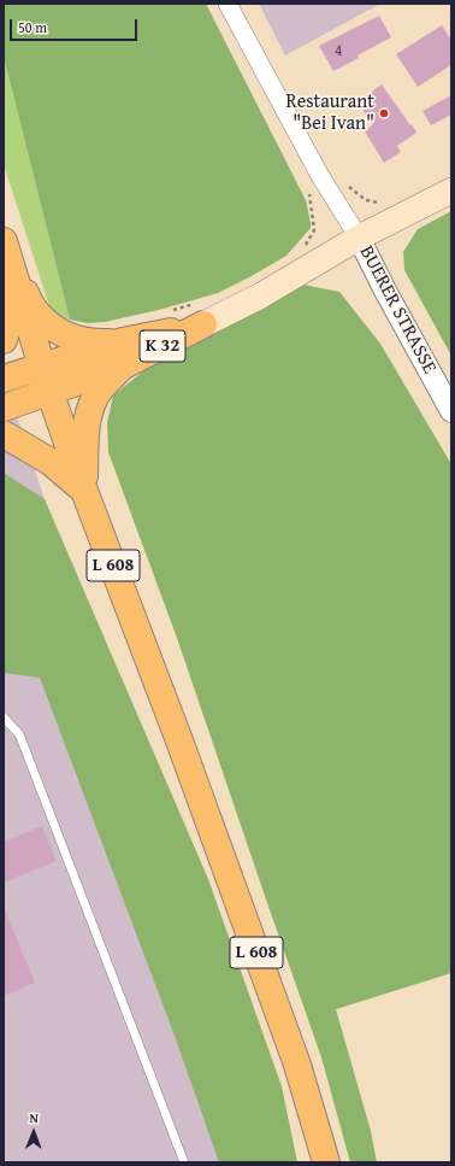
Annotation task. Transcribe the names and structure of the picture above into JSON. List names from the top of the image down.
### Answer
{
  "streets": {
    "main road": ["BUERER STRASSE", "K 32", "L 608"]
  },
  "crossings": [
    ["BUERER STRASSE", "K 32"],
    ["K 32", "L 608"]
  ],
  "places": ["Restaurant \"Bei Ivan\""],
  "house_numbers": ["4"],
  "scale_bar": "50 m",
  "north": "top"
}
